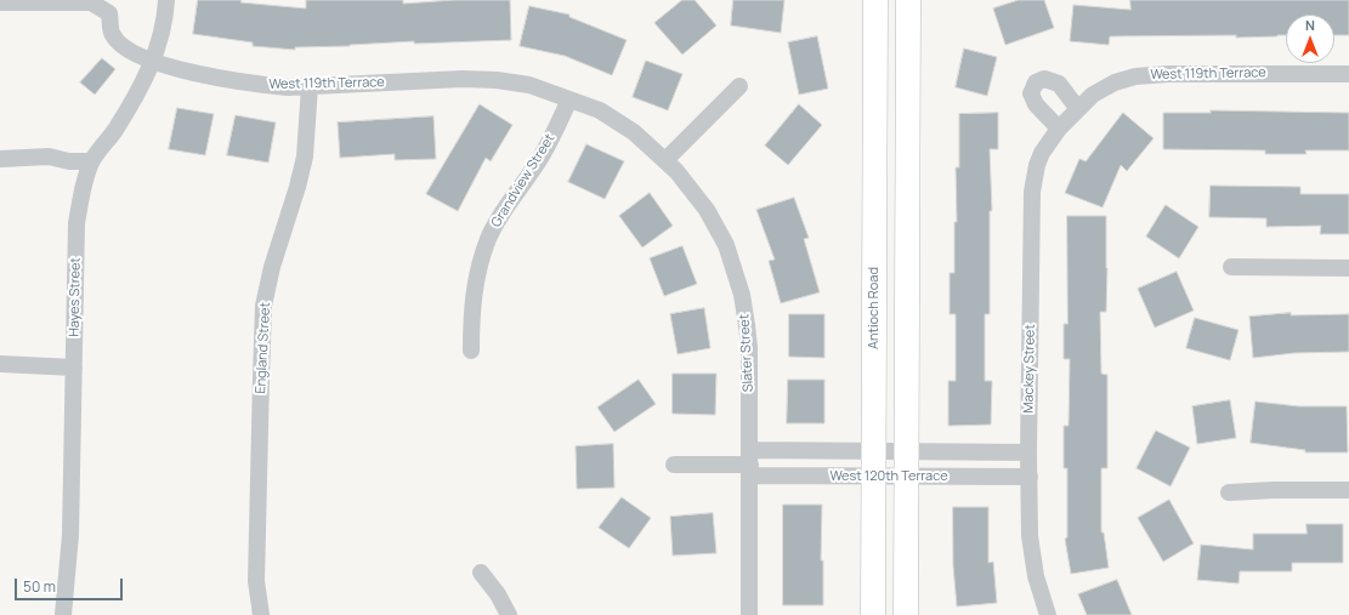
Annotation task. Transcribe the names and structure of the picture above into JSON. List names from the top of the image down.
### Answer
{
  "streets": {
    "main road": ["Antioch Road"],
    "street": [
      "West 119th Terrace",
      "Grandview Street",
      "Hayes Street",
      "England Street",
      "Slater Street",
      "Mackey Street",
      "West 120th Terrace"
    ]
  },
  "crossings": [
    ["West 119th Terrace", "Grandview Street"],
    ["West 119th Terrace", "Hayes Street"],
    ["West 119th Terrace", "England Street"],
    ["West 119th Terrace", "Slater Street"],
    ["West 119th Terrace", "Mackey Street"],
    ["Antioch Road", "West 120th Terrace"],
    ["Slater Street", "West 120th Terrace"],
    ["Mackey Street", "West 120th Terrace"]
  ],
  "scale_bar": "50 m",
  "north": "top"
}
